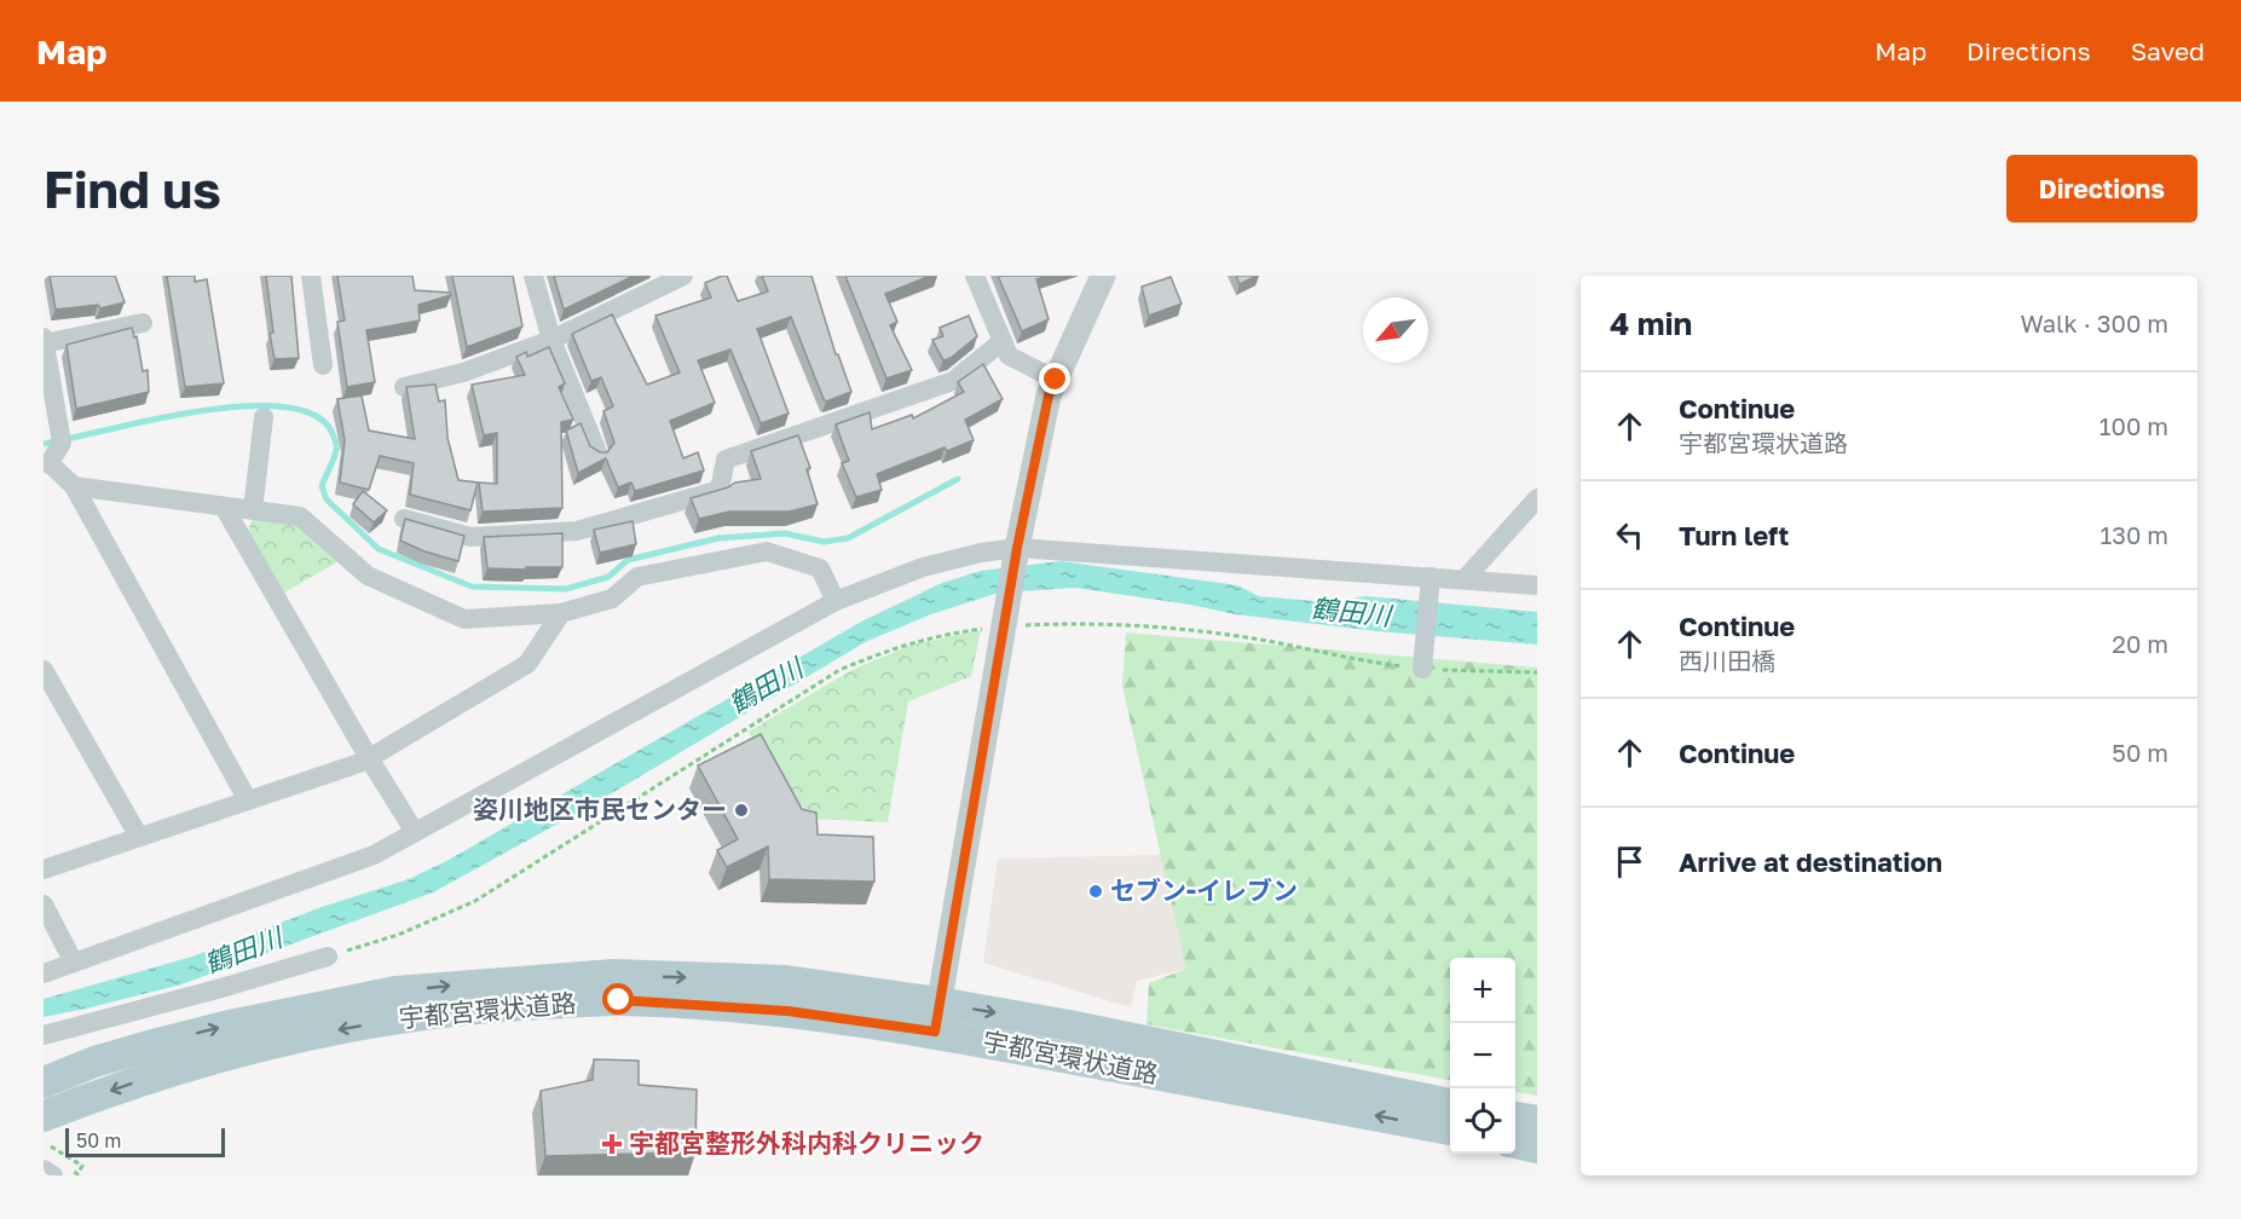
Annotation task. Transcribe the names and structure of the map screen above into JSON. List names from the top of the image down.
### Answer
{
  "streets": {
    "main road": ["宇都宮環状道路"]
  },
  "water": ["鶴田川"],
  "places": {
    "other": ["姿川地区市民センター", "セブン-イレブン"],
    "health": ["宇都宮整形外科内科クリニック"]
  },
  "scale_bar": "50 m",
  "north": "bottom left",
  "page": {
    "header": "Map",
    "nav": ["Map", "Directions", "Saved"],
    "buttons": "Directions",
    "title": "Find us",
    "heading": ["4 min", "Walk · 300 m"],
    "list": [
      ["Continue", "宇都宮環状道路", "100 m"],
      ["Turn left", "130 m"],
      ["Continue", "西川田橋", "20 m"],
      ["Continue", "50 m"],
      "Arrive at destination"
    ],
    "map_buttons": ["+", "−"],
    "scale": "50 m"
  }
}
